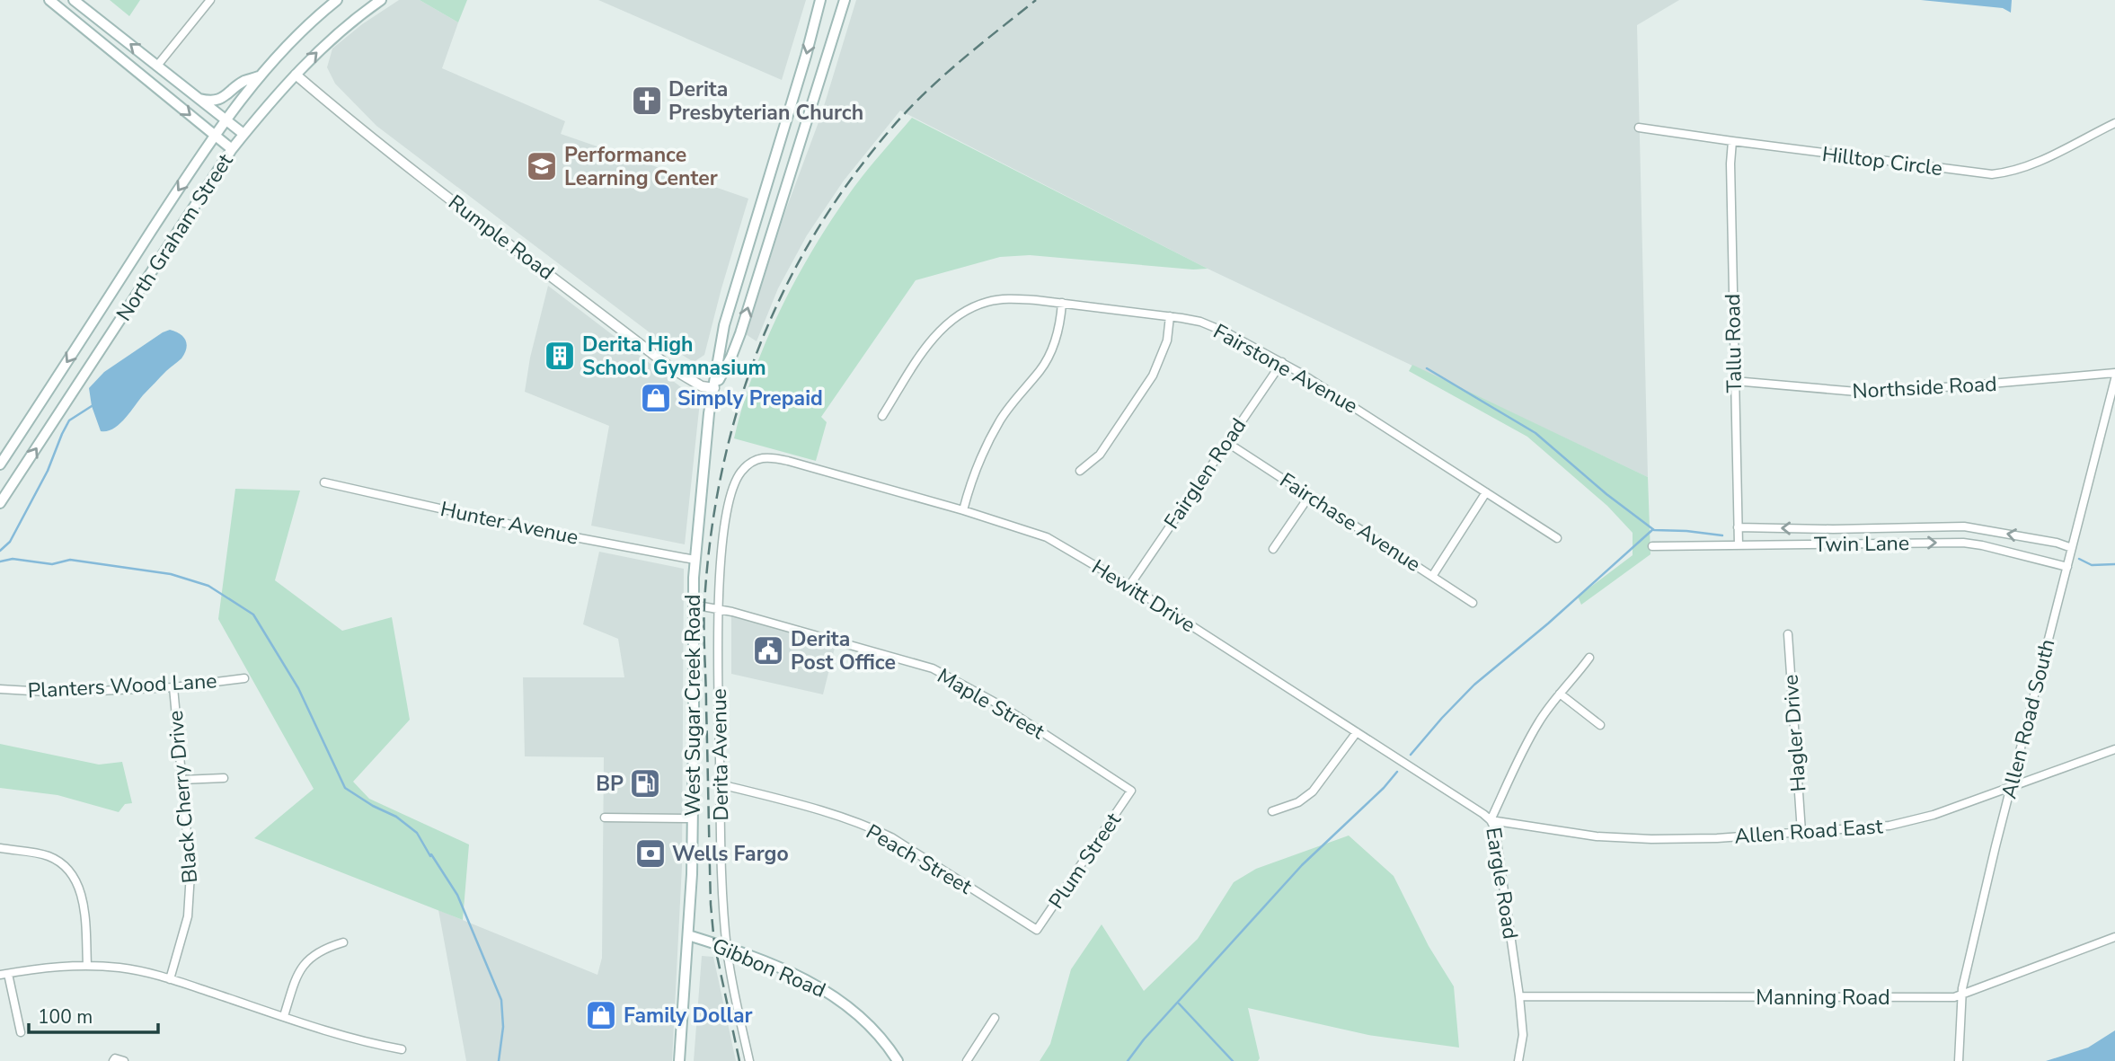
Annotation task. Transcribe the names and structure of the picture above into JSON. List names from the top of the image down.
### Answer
{
  "streets": {
    "main road": ["North Graham Street", "West Sugar Creek Road", "Gibbon Road"],
    "street": [
      "Hilltop Circle",
      "Rumple Road",
      "Tallu Road",
      "Fairstone Avenue",
      "Northside Road",
      "Fairglen Road",
      "Fairchase Avenue",
      "Hunter Avenue",
      "Twin Lane",
      "Hewitt Drive",
      "Planters Wood Lane",
      "Maple Street",
      "Allen Road South",
      "Hagler Drive",
      "Derita Avenue",
      "Black Cherry Drive",
      "Allen Road East",
      "Peach Street",
      "Plum Street",
      "Eargle Road",
      "Manning Road"
    ]
  },
  "crossings": [
    ["Hilltop Circle", "Tallu Road"],
    ["North Graham Street", "Rumple Road"],
    ["Rumple Road", "West Sugar Creek Road"],
    ["Tallu Road", "Northside Road"],
    ["Tallu Road", "Twin Lane"],
    ["Fairstone Avenue", "Fairglen Road"],
    ["Fairglen Road", "Fairchase Avenue"],
    ["Fairglen Road", "Hewitt Drive"],
    ["Hunter Avenue", "West Sugar Creek Road"],
    ["Twin Lane", "Allen Road South"],
    ["Hewitt Drive", "Derita Avenue"],
    ["Hewitt Drive", "Allen Road East"],
    ["Hewitt Drive", "Eargle Road"],
    ["Planters Wood Lane", "Black Cherry Drive"],
    ["Maple Street", "West Sugar Creek Road"],
    ["Maple Street", "Derita Avenue"],
    ["Maple Street", "Plum Street"],
    ["West Sugar Creek Road", "Gibbon Road"],
    ["Allen Road South", "Allen Road East"],
    ["Allen Road South", "Manning Road"],
    ["Hagler Drive", "Allen Road East"],
    ["Derita Avenue", "Peach Street"],
    ["Derita Avenue", "Gibbon Road"],
    ["Allen Road East", "Eargle Road"],
    ["Peach Street", "Plum Street"],
    ["Eargle Road", "Manning Road"]
  ],
  "places": {
    "church": ["Derita Presbyterian Church"],
    "school or university": ["Performance Learning Center"],
    "building": ["Derita High School Gymnasium"],
    "shop": ["Simply Prepaid", "Family Dollar"],
    "public building": ["Derita Post Office"],
    "fuel station": ["BP"],
    "bank": ["Wells Fargo"]
  },
  "scale_bar": "100 m"
}
